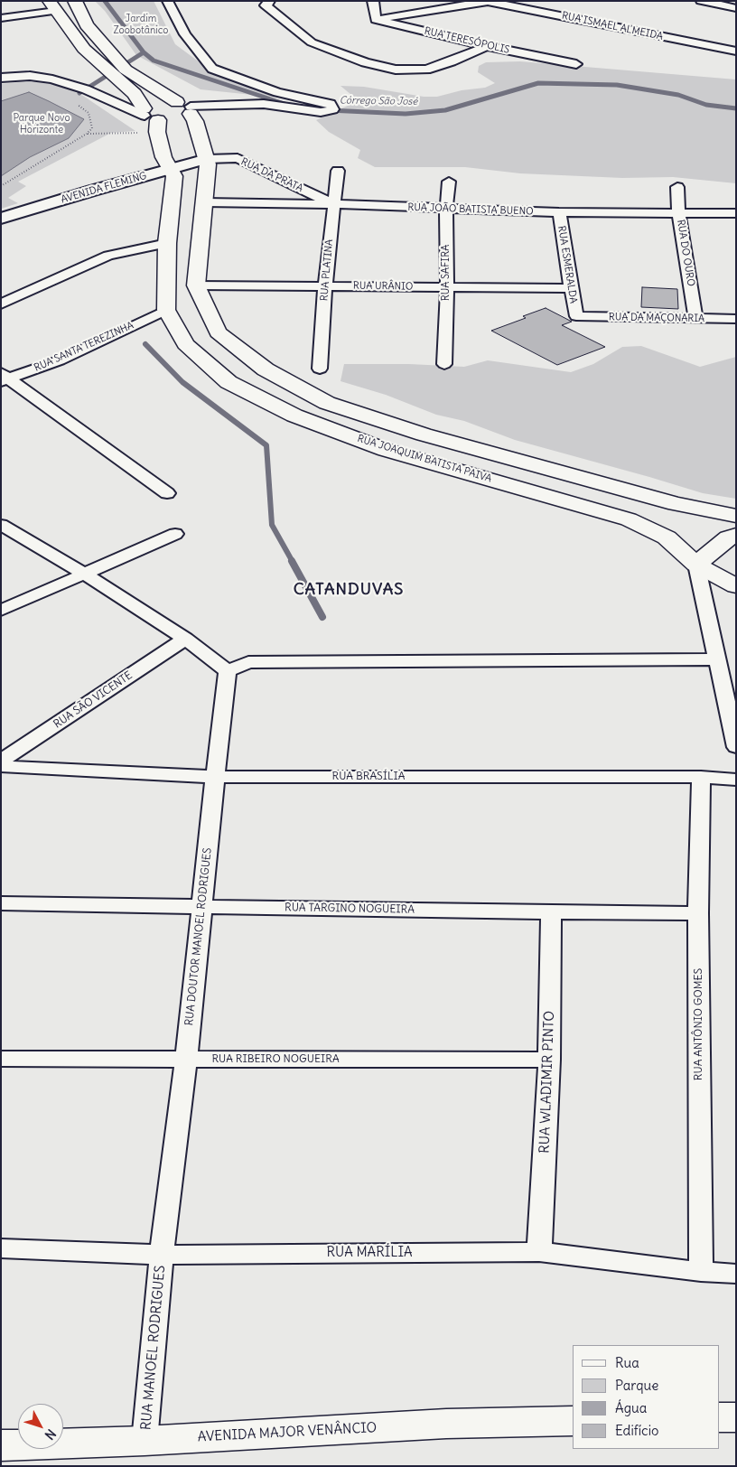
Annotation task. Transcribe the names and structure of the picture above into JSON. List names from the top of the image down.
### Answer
{
  "streets": {
    "main road": ["RUA JOAQUIM BATISTA PAIVA", "AVENIDA MAJOR VENÂNCIO"],
    "street": [
      "RUA ISMAEL ALMEIDA",
      "RUA TERESÓPOLIS",
      "RUA DA PRATA",
      "AVENIDA FLEMING",
      "RUA JOÃO BATISTA BUENO",
      "RUA DO OURO",
      "RUA ESMERALDA",
      "RUA PLATINA",
      "RUA SAFIRA",
      "RUA URÂNIO",
      "RUA DA MAÇONARIA",
      "RUA SANTA TEREZINHA",
      "RUA SÃO VICENTE",
      "RUA BRASÍLIA",
      "RUA TARGINO NOGUEIRA",
      "RUA DOUTOR MANOEL RODRIGUES",
      "RUA ANTÔNIO GOMES",
      "RUA RIBEIRO NOGUEIRA",
      "RUA WLADIMIR PINTO",
      "RUA MARÍLIA",
      "RUA MANOEL RODRIGUES"
    ]
  },
  "crossings": [
    ["RUA DA PRATA", "AVENIDA FLEMING"],
    ["RUA DA PRATA", "RUA JOÃO BATISTA BUENO"],
    ["RUA DA PRATA", "RUA PLATINA"],
    ["RUA DA PRATA", "RUA JOAQUIM BATISTA PAIVA"],
    ["AVENIDA FLEMING", "RUA JOAQUIM BATISTA PAIVA"],
    ["RUA JOÃO BATISTA BUENO", "RUA DO OURO"],
    ["RUA JOÃO BATISTA BUENO", "RUA ESMERALDA"],
    ["RUA JOÃO BATISTA BUENO", "RUA PLATINA"],
    ["RUA JOÃO BATISTA BUENO", "RUA SAFIRA"],
    ["RUA JOÃO BATISTA BUENO", "RUA JOAQUIM BATISTA PAIVA"],
    ["RUA DO OURO", "RUA DA MAÇONARIA"],
    ["RUA ESMERALDA", "RUA URÂNIO"],
    ["RUA ESMERALDA", "RUA DA MAÇONARIA"],
    ["RUA PLATINA", "RUA URÂNIO"],
    ["RUA SAFIRA", "RUA URÂNIO"],
    ["RUA URÂNIO", "RUA JOAQUIM BATISTA PAIVA"],
    ["RUA SANTA TEREZINHA", "RUA JOAQUIM BATISTA PAIVA"],
    ["RUA BRASÍLIA", "RUA DOUTOR MANOEL RODRIGUES"],
    ["RUA BRASÍLIA", "RUA ANTÔNIO GOMES"],
    ["RUA TARGINO NOGUEIRA", "RUA DOUTOR MANOEL RODRIGUES"],
    ["RUA TARGINO NOGUEIRA", "RUA ANTÔNIO GOMES"],
    ["RUA TARGINO NOGUEIRA", "RUA WLADIMIR PINTO"],
    ["RUA DOUTOR MANOEL RODRIGUES", "RUA RIBEIRO NOGUEIRA"],
    ["RUA DOUTOR MANOEL RODRIGUES", "RUA MARÍLIA"],
    ["RUA DOUTOR MANOEL RODRIGUES", "RUA MANOEL RODRIGUES"],
    ["RUA ANTÔNIO GOMES", "RUA MARÍLIA"],
    ["RUA RIBEIRO NOGUEIRA", "RUA WLADIMIR PINTO"],
    ["RUA WLADIMIR PINTO", "RUA MARÍLIA"],
    ["RUA MARÍLIA", "RUA MANOEL RODRIGUES"],
    ["RUA MANOEL RODRIGUES", "AVENIDA MAJOR VENÂNCIO"]
  ],
  "districts": ["CATANDUVAS"],
  "water": ["Córrego São José"],
  "parks": ["Jardim Zoobotânico", "Parque Novo Horizonte"],
  "legend": [
    "Rua",
    "Parque",
    "Água",
    "Edifício"
  ],
  "north": "bottom right"
}
